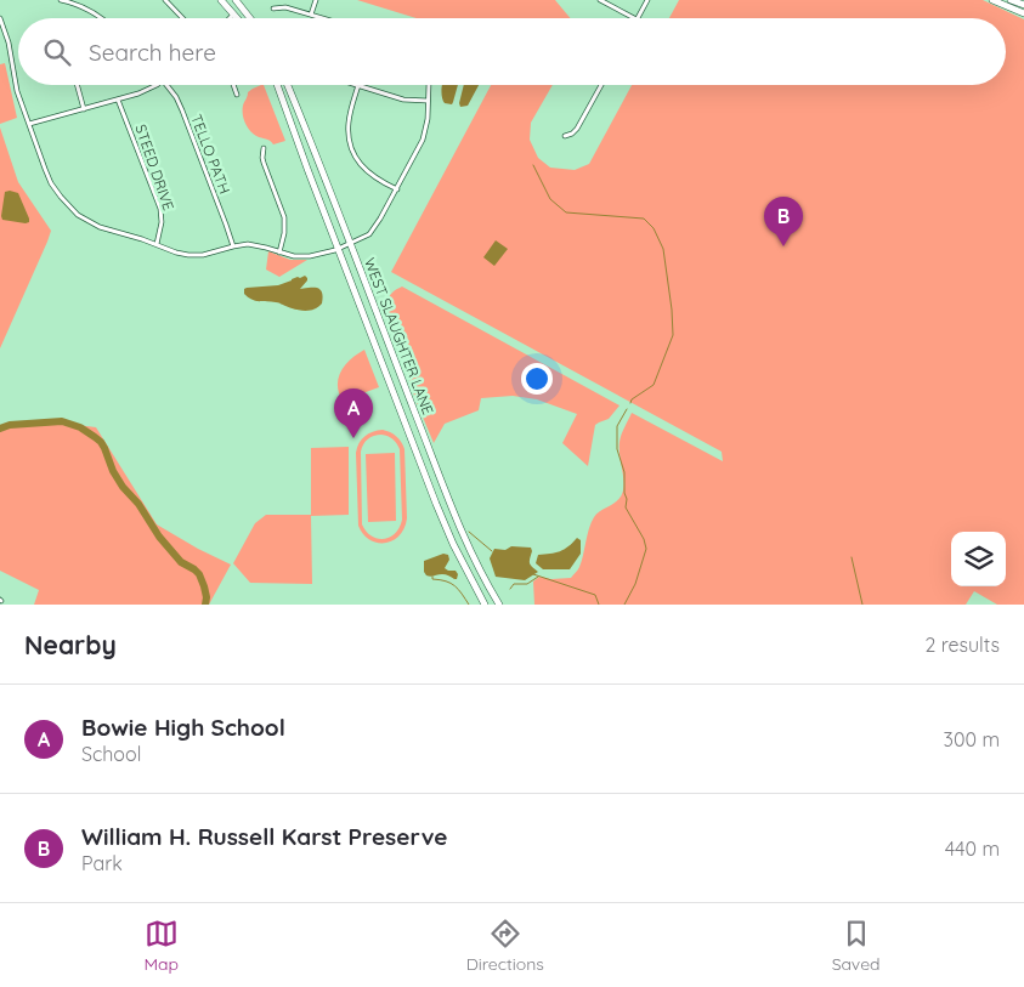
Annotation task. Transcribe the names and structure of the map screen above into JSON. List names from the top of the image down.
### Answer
{
  "streets": {
    "main road": ["WEST SLAUGHTER LANE"],
    "street": ["TELLO PATH", "STEED DRIVE"]
  },
  "page": {
    "search": "Search here",
    "pins": ["B", "A"],
    "heading": ["Nearby", "2 results"],
    "list": [
      {
        "mark": "A",
        "name": "Bowie High School",
        "note": "School",
        "value": "300 m"
      },
      {
        "mark": "B",
        "name": "William H. Russell Karst Preserve",
        "note": "Park",
        "value": "440 m"
      }
    ],
    "nav": ["Map", "Directions", "Saved"]
  }
}
